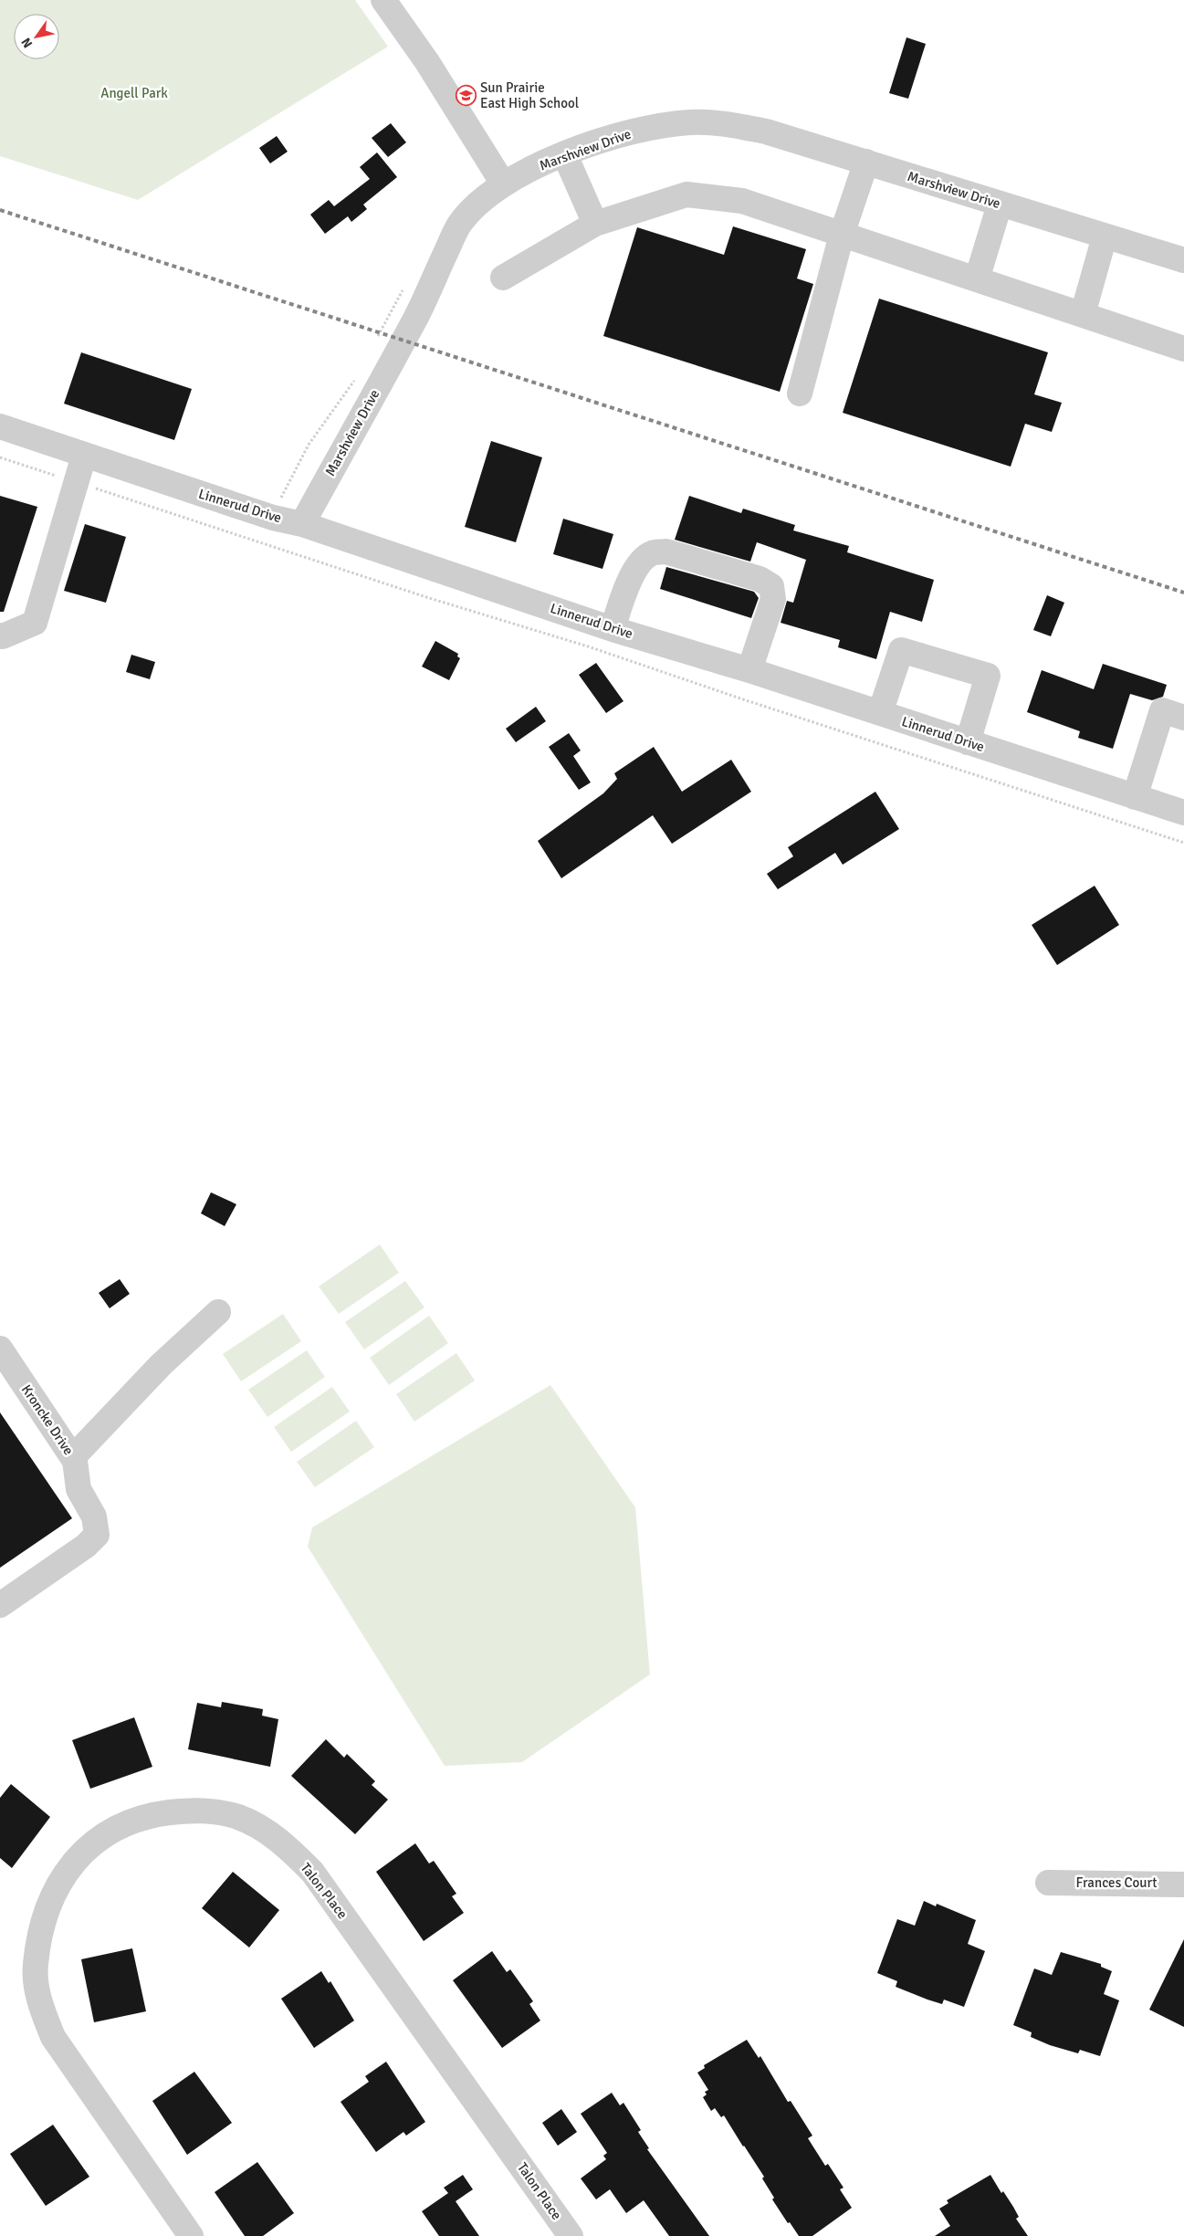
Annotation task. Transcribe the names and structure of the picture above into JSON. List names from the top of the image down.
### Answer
{
  "streets": {
    "street": [
      "Marshview Drive",
      "Linnerud Drive",
      "Kroncke Drive",
      "Frances Court",
      "Talon Place"
    ]
  },
  "crossings": [
    ["Marshview Drive", "Linnerud Drive"]
  ],
  "parks": ["Angell Park"],
  "places": {
    "school or university": ["Sun Prairie East High School"]
  },
  "north": "bottom left"
}
